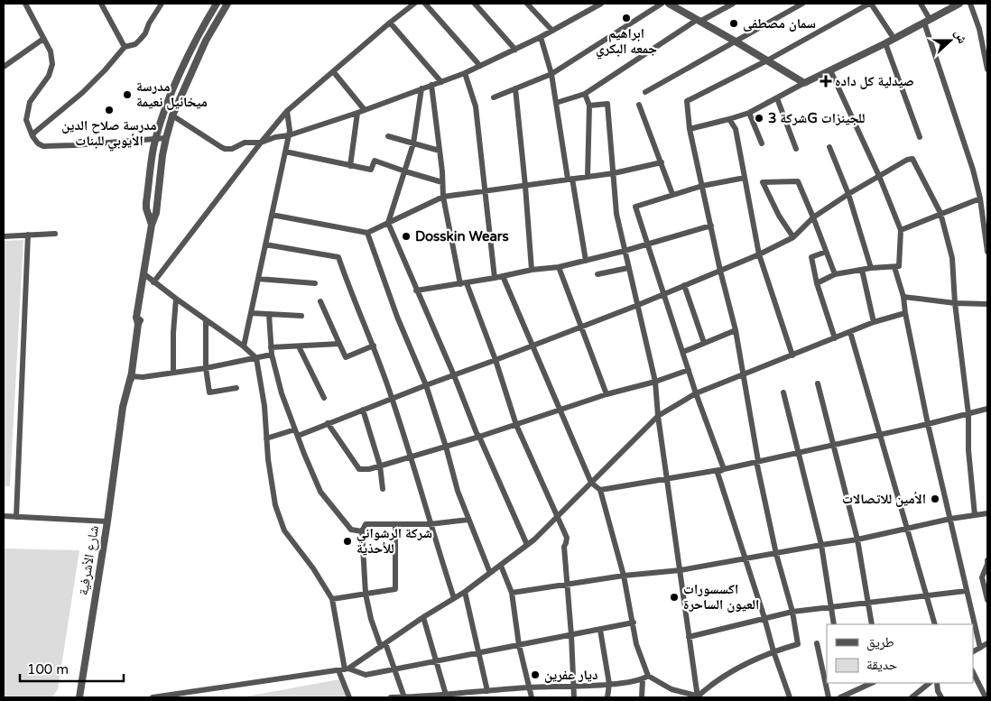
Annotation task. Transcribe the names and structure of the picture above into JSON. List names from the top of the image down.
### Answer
{
  "streets": {
    "street": ["شارع الأشرفية"]
  },
  "places": {
    "other": [
      "ابراهيم جمعه البكري",
      "سمان مصطفى",
      "مدرسة ميخائيل نعيمة",
      "مدرسة صلاح الدين الأيوبي للبنات",
      "شركة 3G للجينزات",
      "Dosskin Wears",
      "الأمين للاتصالات",
      "شركة الرشواني للأحذية",
      "اكسسورات العيون الساحرة",
      "ديار عفرين"
    ],
    "health": ["صيدلية كل داده"]
  },
  "legend": ["طريق", "حديقة"],
  "scale_bar": "100 m",
  "north": "right"
}
